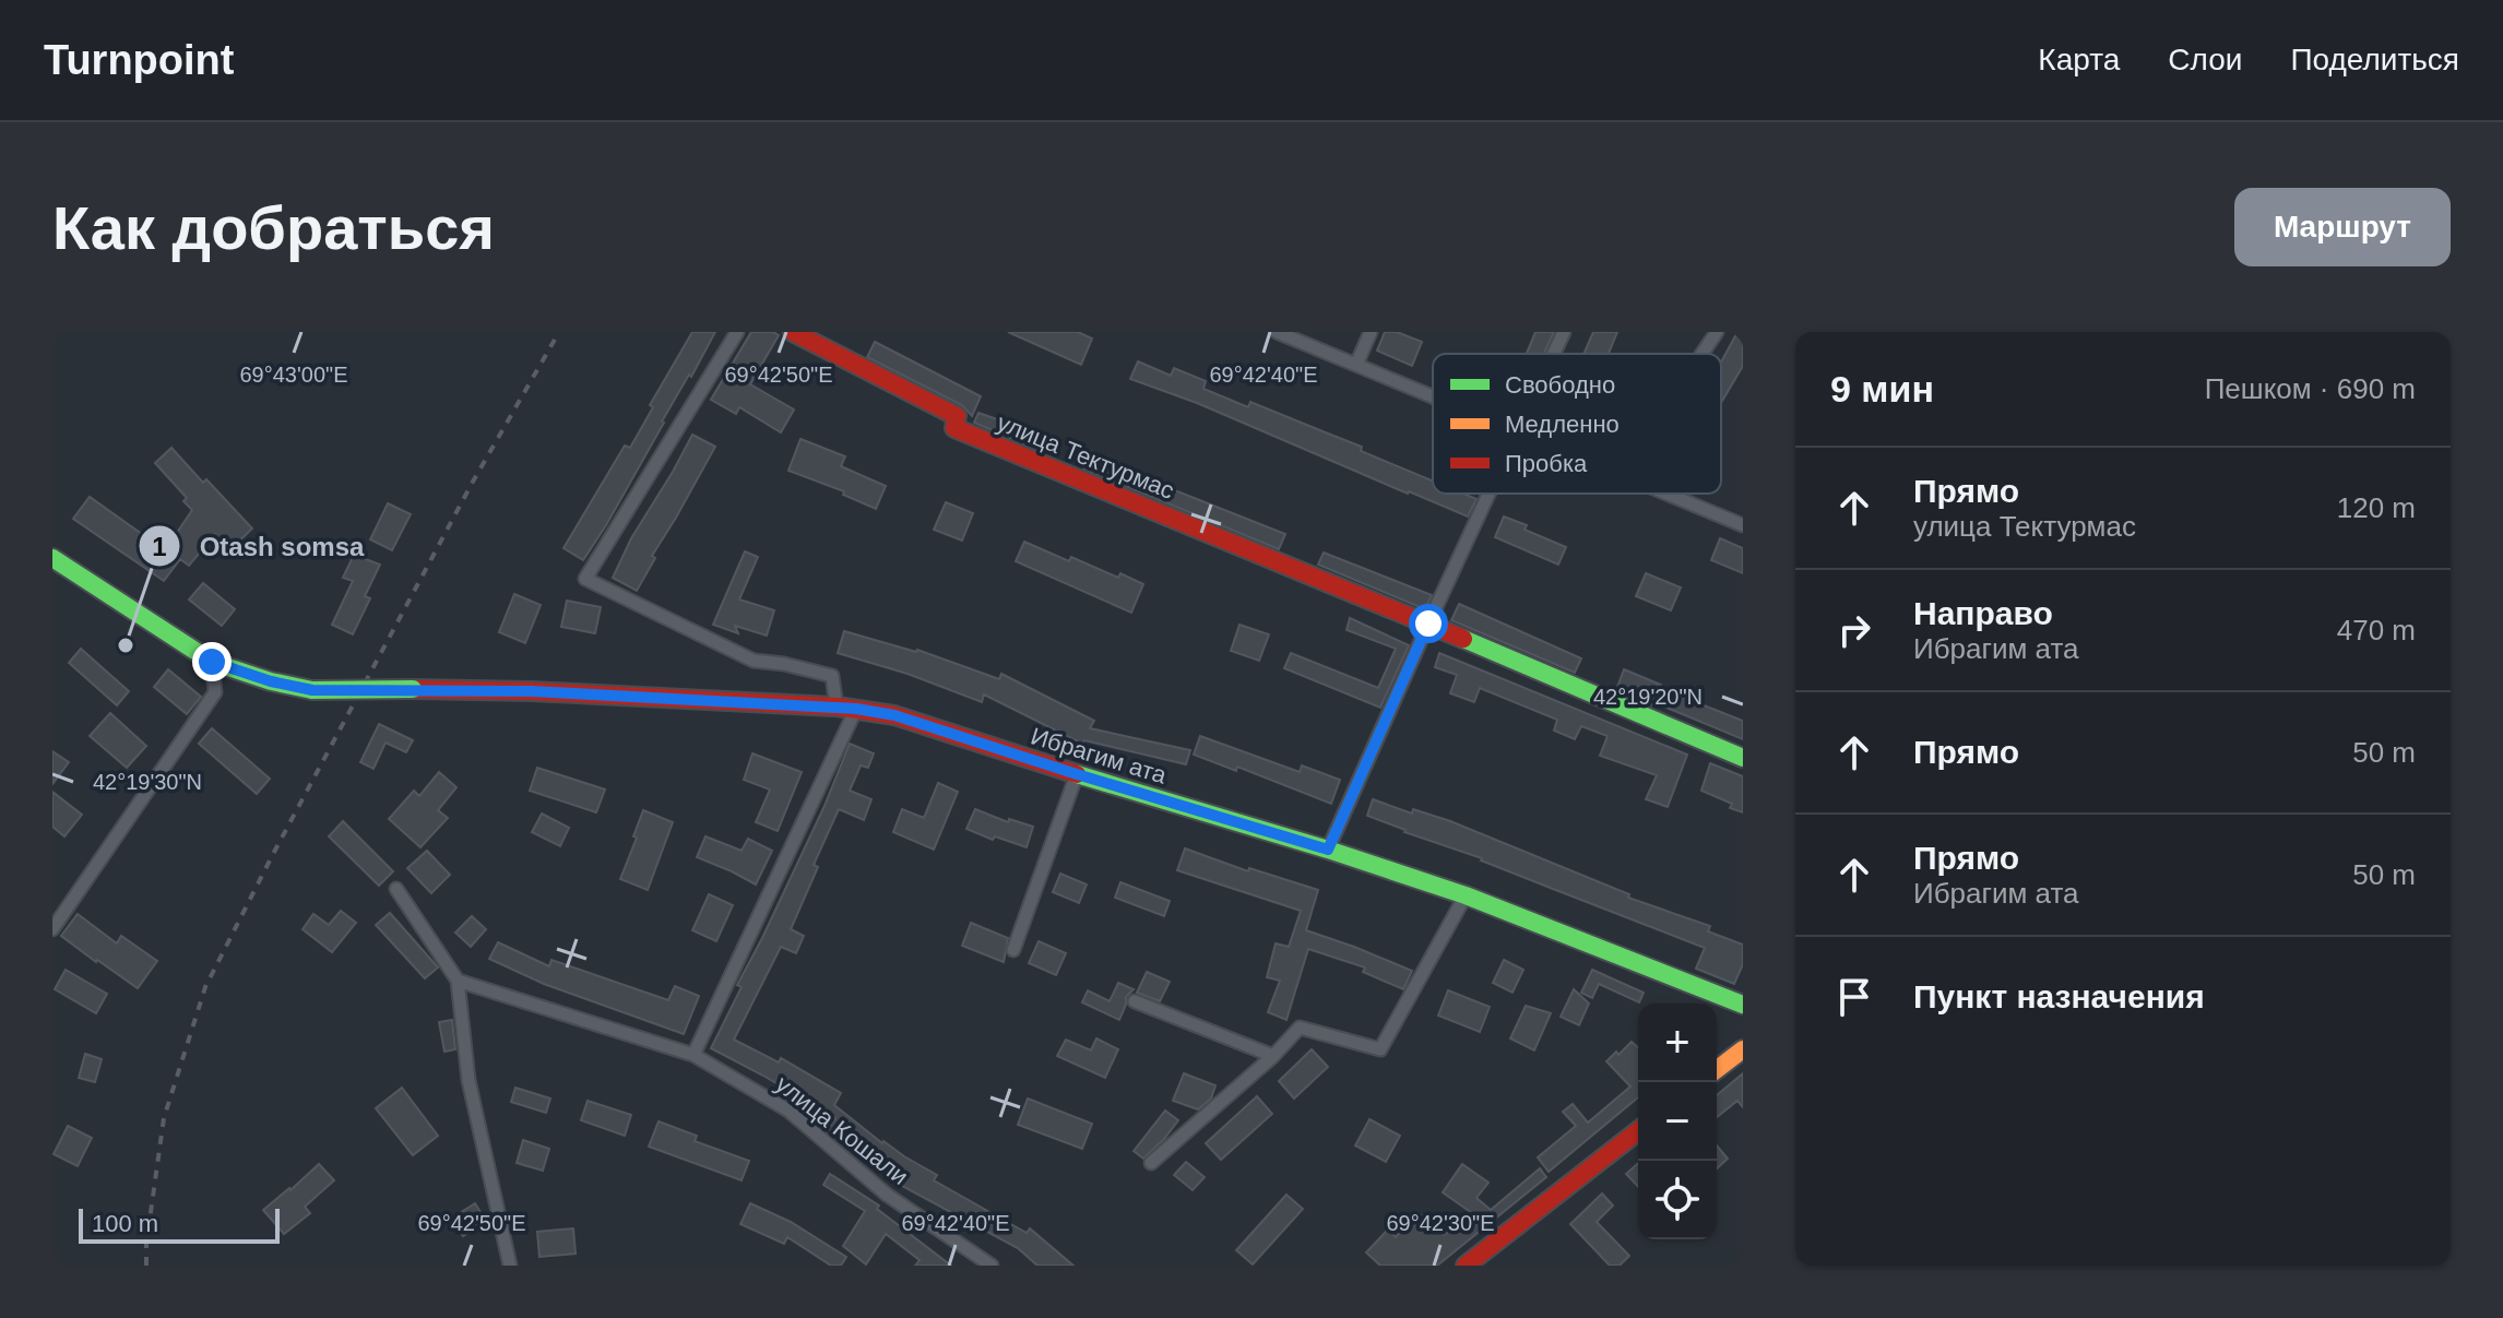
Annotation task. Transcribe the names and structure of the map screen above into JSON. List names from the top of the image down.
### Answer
{
  "streets": {
    "street": ["улица Тектурмас", "Ибрагим ата", "улица Кошали"]
  },
  "places": ["Otash somsa"],
  "legend": ["Свободно", "Медленно", "Пробка"],
  "scale_bar": "100 m",
  "page": {
    "header": "Turnpoint",
    "nav": ["Карта", "Слои", "Поделиться"],
    "buttons": "Маршрут",
    "title": "Как добраться",
    "heading": ["9 мин", "Пешком · 690 m"],
    "list": [
      ["Прямо", "улица Тектурмас", "120 m"],
      ["Направо", "Ибрагим ата", "470 m"],
      ["Прямо", "50 m"],
      ["Прямо", "Ибрагим ата", "50 m"],
      "Пункт назначения"
    ],
    "map_buttons": ["+", "−"],
    "scale": "100 m"
  },
  "coordinates": [
    "69°43'00\"E",
    "69°42'50\"E",
    "69°42'40\"E",
    "42°19'20\"N",
    "42°19'30\"N",
    "69°42'30\"E"
  ]
}
